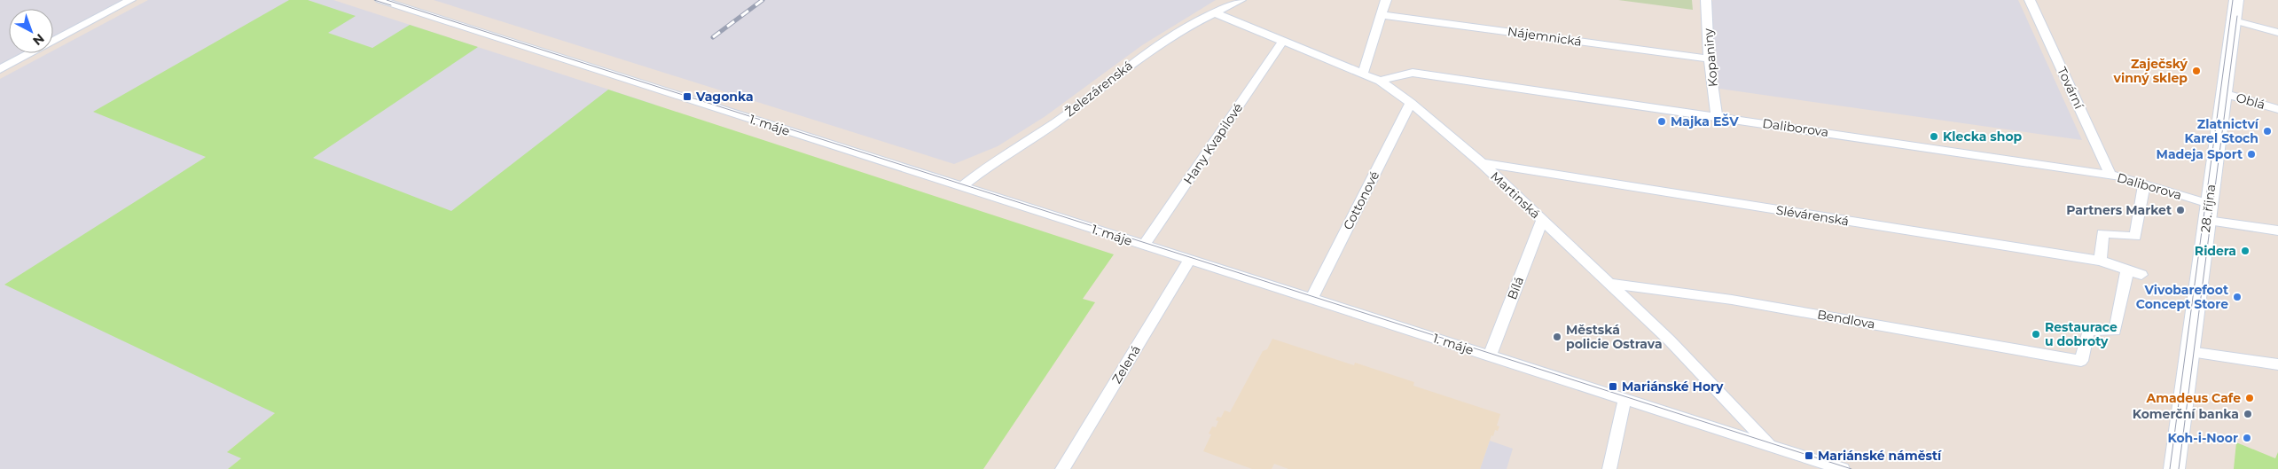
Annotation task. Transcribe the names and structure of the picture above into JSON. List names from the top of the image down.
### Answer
{
  "streets": {
    "main road": ["28. října"],
    "street": [
      "Nájemnická",
      "Kopaniny",
      "Tovární",
      "Železárenská",
      "Oblá",
      "1. máje",
      "Daliborova",
      "Hany Kvapilové",
      "Martinská",
      "Cottonové",
      "Slévárenská",
      "Bílá",
      "Bendlova",
      "Zelená"
    ]
  },
  "crossings": [
    ["Nájemnická", "Kopaniny"],
    ["Kopaniny", "Daliborova"],
    ["Tovární", "Daliborova"],
    ["Železárenská", "1. máje"],
    ["Železárenská", "Martinská"],
    ["Oblá", "28. října"],
    ["1. máje", "Hany Kvapilové"],
    ["1. máje", "Martinská"],
    ["1. máje", "Cottonové"],
    ["1. máje", "Bílá"],
    ["1. máje", "Zelená"],
    ["Daliborova", "Martinská"],
    ["Daliborova", "28. října"],
    ["Hany Kvapilové", "Martinská"],
    ["Martinská", "Cottonové"],
    ["Martinská", "Slévárenská"],
    ["Martinská", "Bílá"],
    ["Martinská", "Bendlova"],
    ["Slévárenská", "Bendlova"]
  ],
  "places": {
    "other": [
      "Zaječský vinný sklep",
      "Majka EŠV",
      "Zlatnictví Karel Stoch",
      "Klecka shop",
      "Madeja Sport",
      "Partners Market",
      "Ridera",
      "Vivobarefoot Concept Store",
      "Restaurace u dobroty",
      "Městská policie Ostrava",
      "Amadeus Cafe",
      "Komerční banka",
      "Koh-i-Noor"
    ],
    "transit": ["Vagonka", "Mariánské Hory", "Mariánské náměstí"]
  },
  "north": "bottom right"
}
